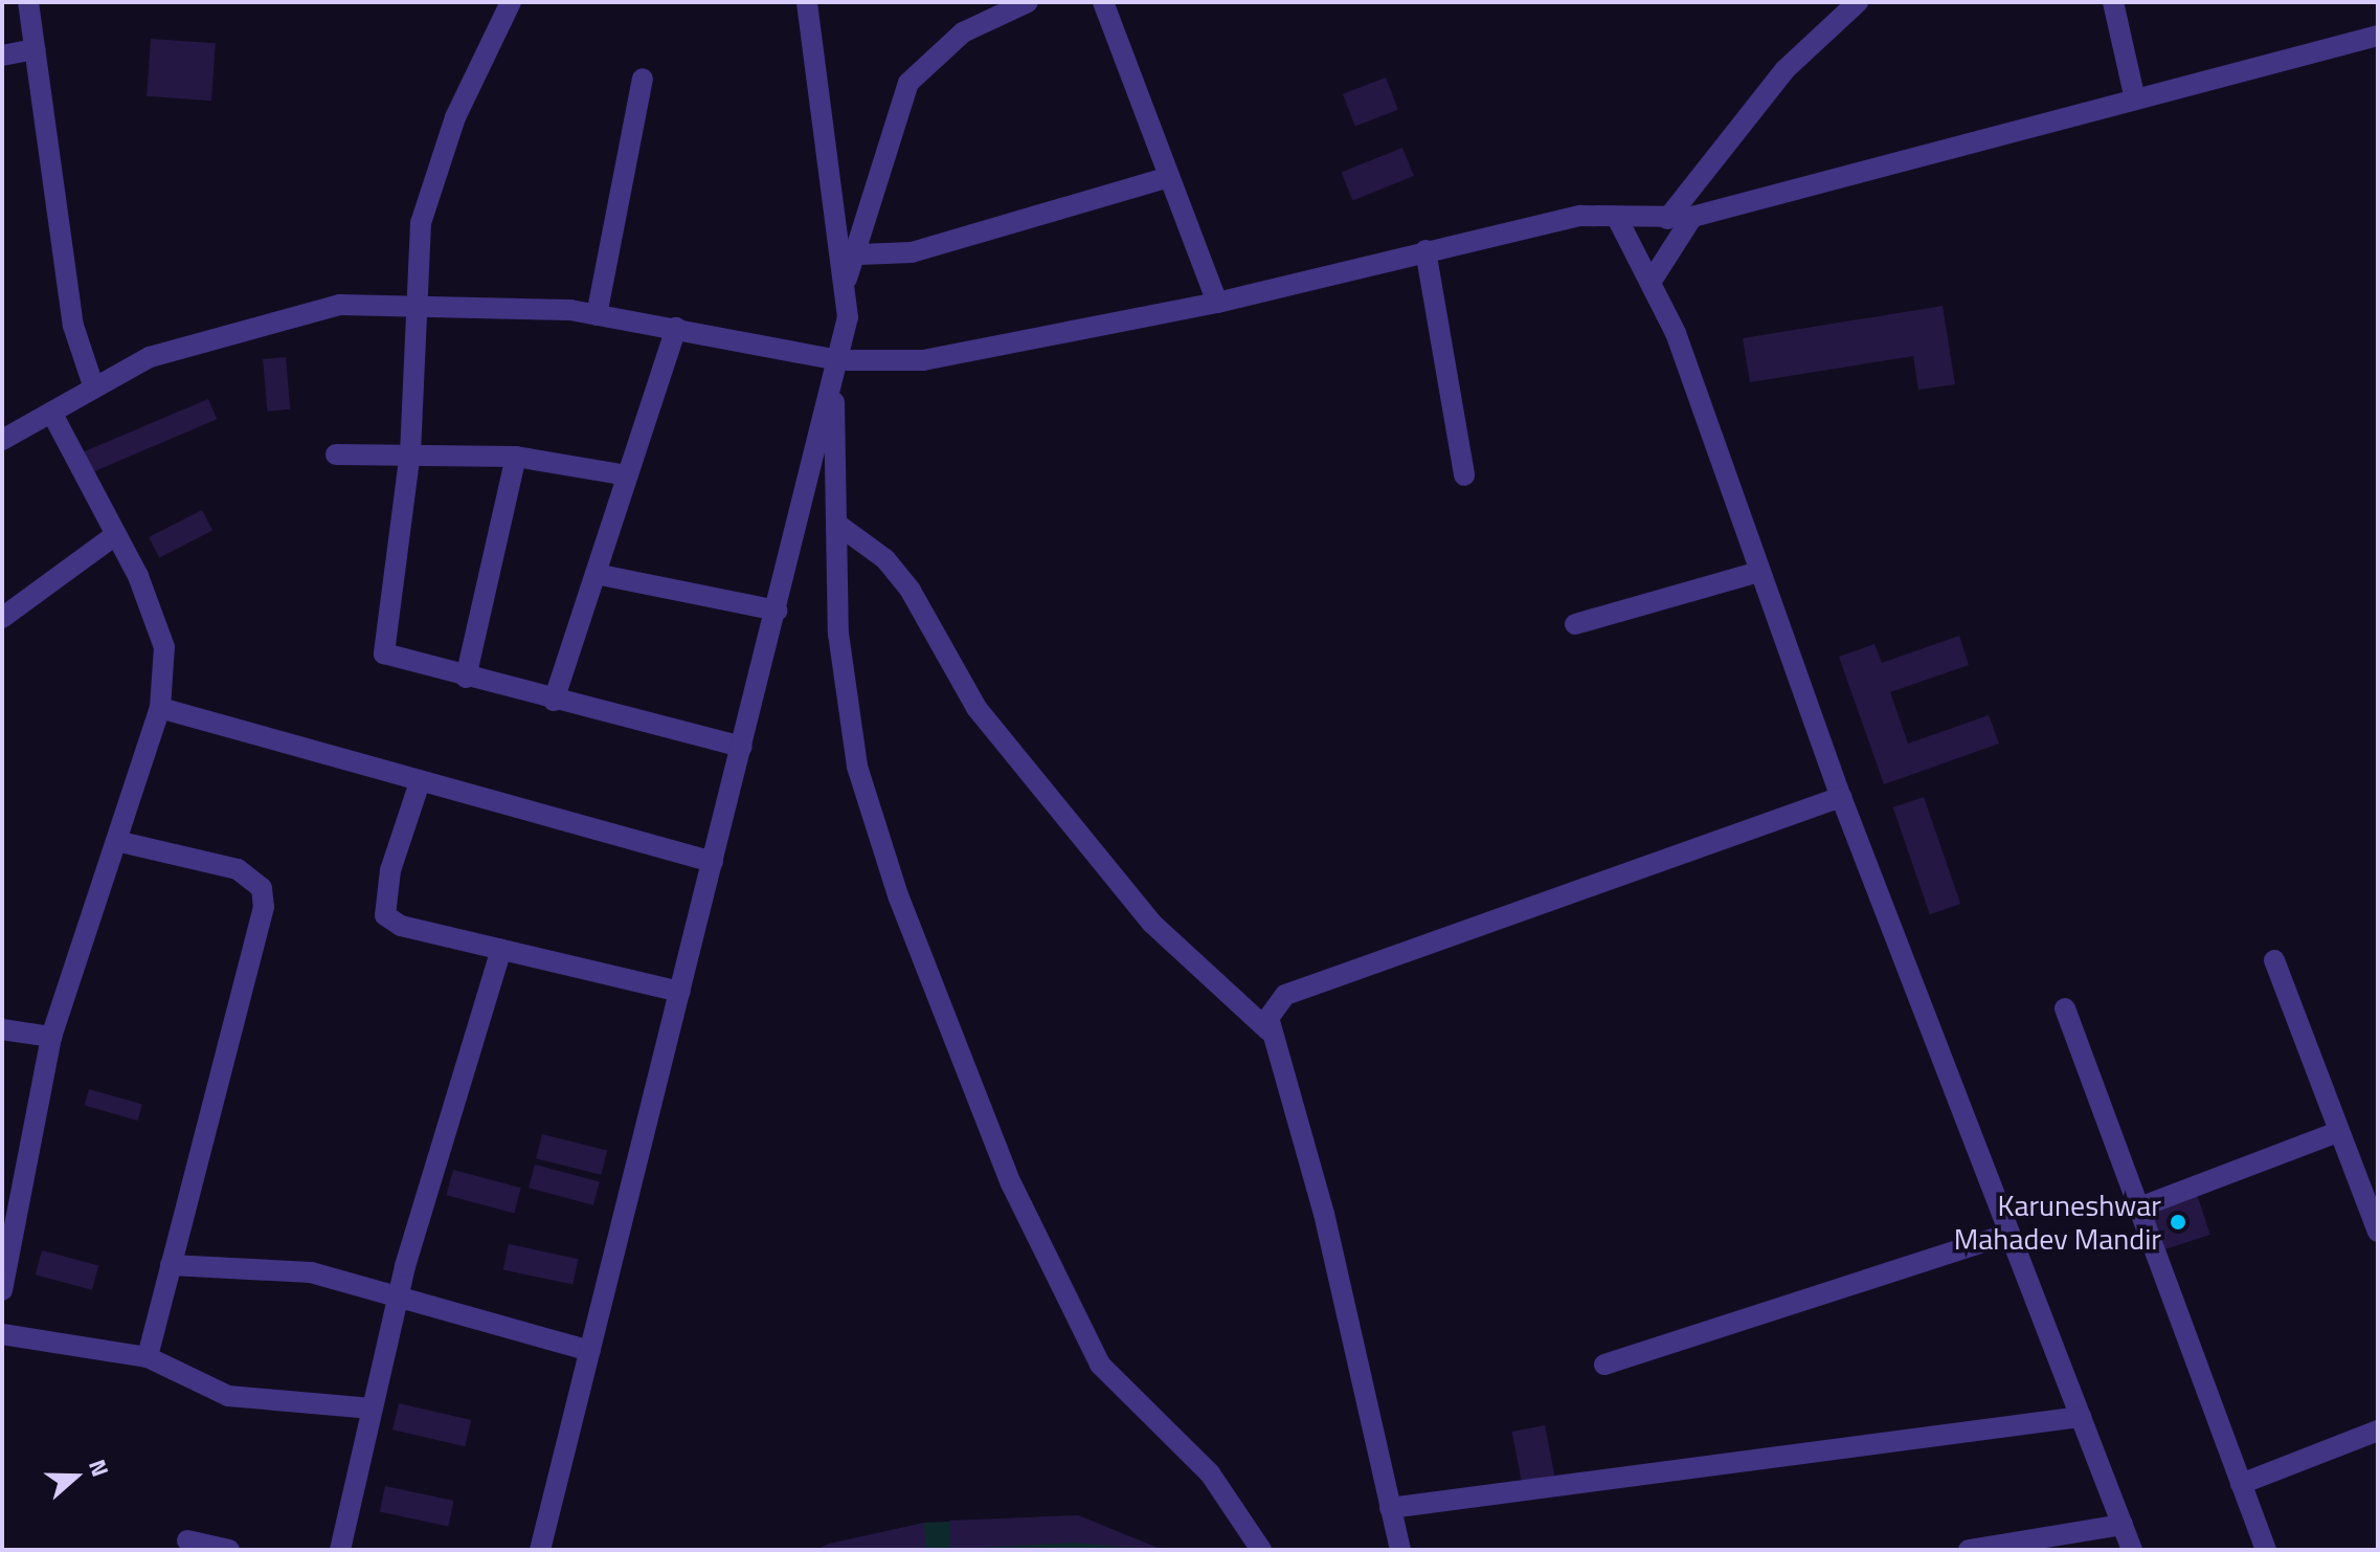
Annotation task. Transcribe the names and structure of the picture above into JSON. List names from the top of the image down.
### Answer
{
  "places": ["Karuneshwar Mahadev Mandir"],
  "north": "right"
}
